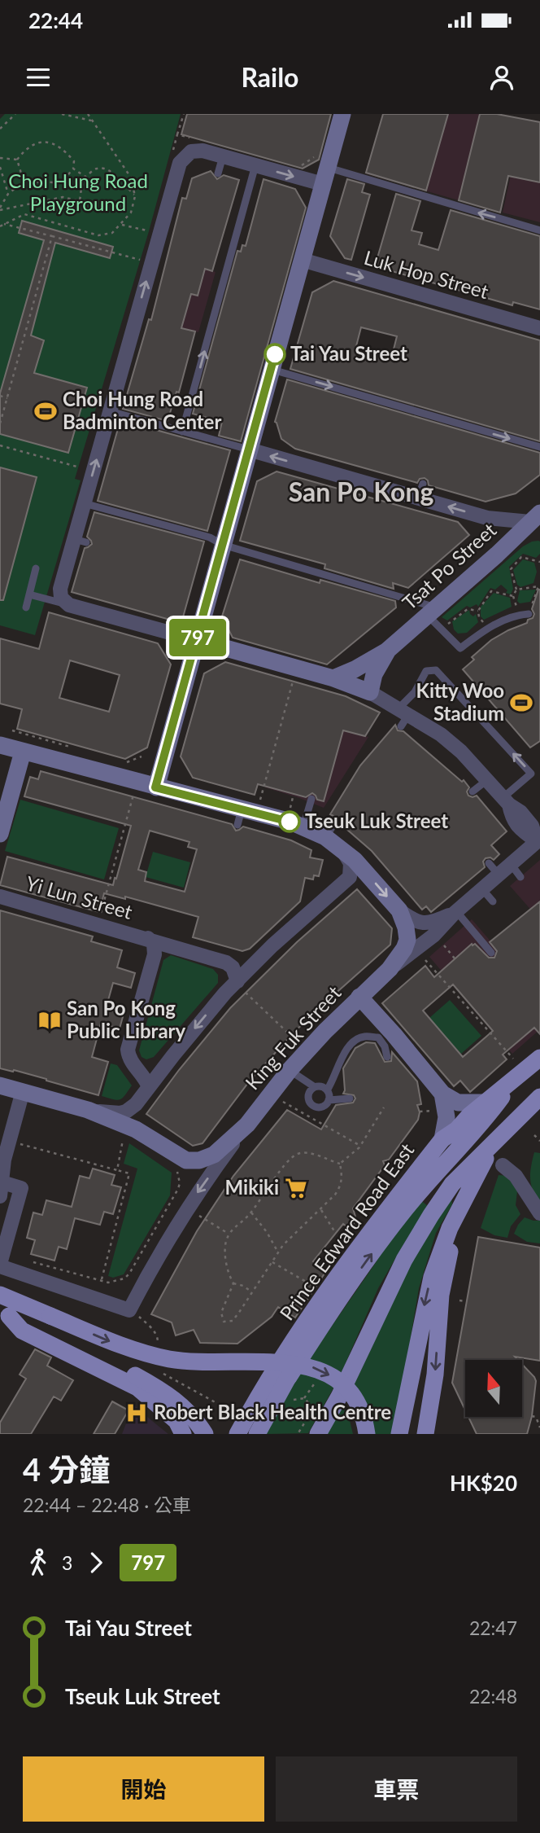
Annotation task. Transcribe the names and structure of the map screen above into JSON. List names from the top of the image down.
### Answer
{
  "streets": {
    "main road": ["Prince Edward Road East"],
    "street": [
      "Luk Hop Street",
      "Tsat Po Street",
      "Yi Lun Street",
      "King Fuk Street"
    ]
  },
  "one_way": ["Luk Hop Street"],
  "districts": ["San Po Kong"],
  "parks": ["Choi Hung Road Playground"],
  "places": {
    "other": ["Tai Yau Street", "Tseuk Luk Street"],
    "sports": ["Choi Hung Road Badminton Center", "Kitty Woo Stadium"],
    "library": ["San Po Kong Public Library"],
    "supermarket": ["Mikiki"],
    "hospital": ["Robert Black Health Centre"]
  },
  "lines": ["bus line 797"],
  "north": "top",
  "page": {
    "status": "22:44",
    "header": "Railo",
    "on_map": "797",
    "heading": ["4 分鐘", "22:44 – 22:48 · 公車", "HK$20"],
    "legs": ["3", "797"],
    "list": [
      {
        "name": "Tai Yau Street",
        "value": "22:47"
      },
      {
        "name": "Tseuk Luk Street",
        "value": "22:48"
      }
    ],
    "buttons": ["開始", "車票"]
  }
}
